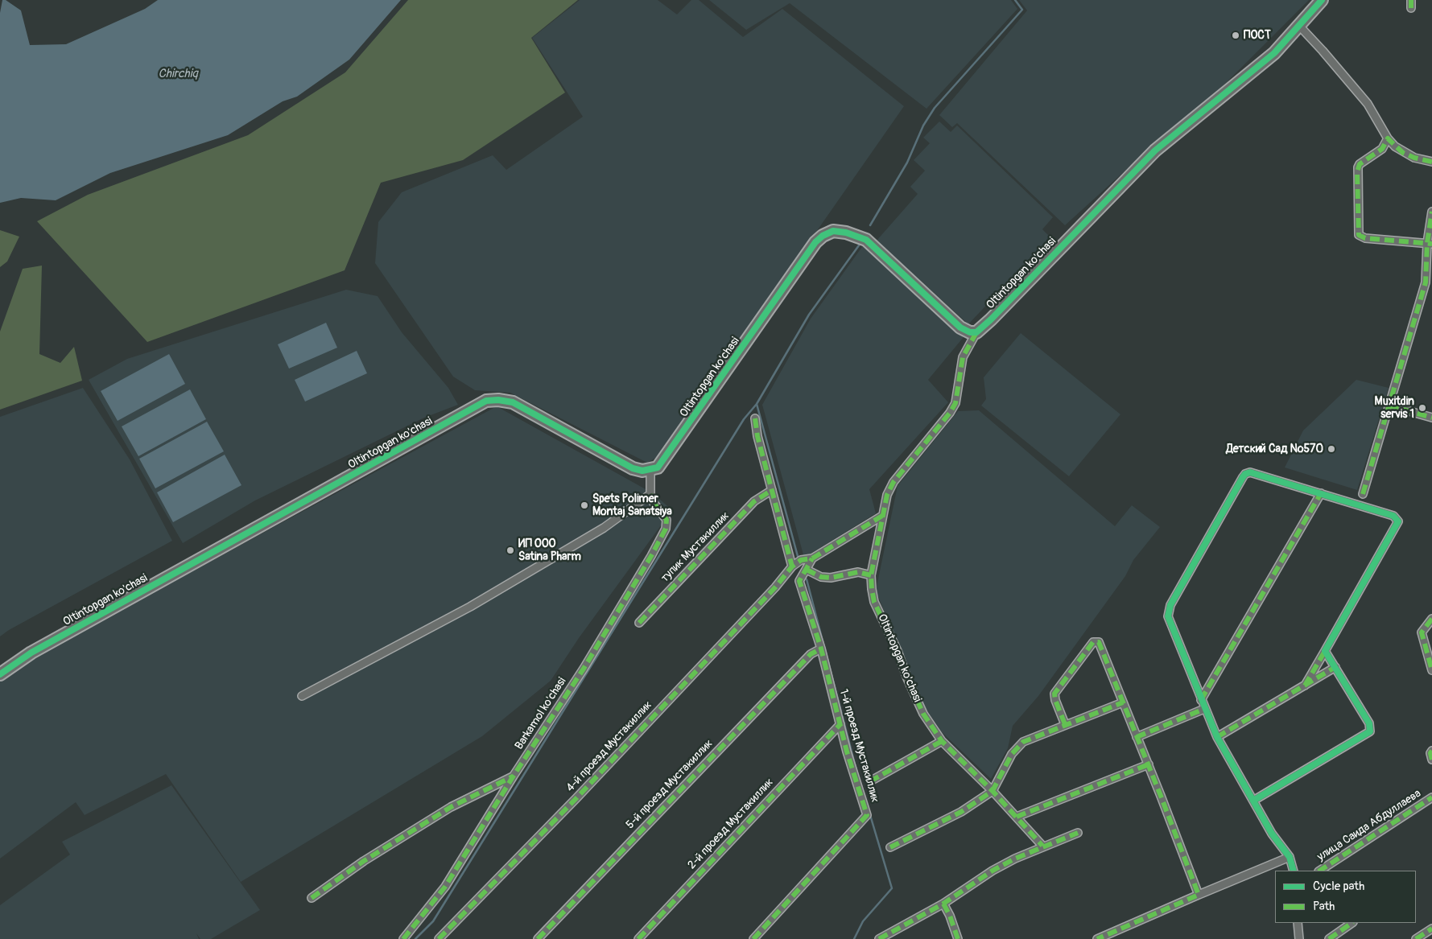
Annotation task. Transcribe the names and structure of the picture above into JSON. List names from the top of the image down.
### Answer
{
  "streets": {
    "street": [
      "Oltintopgan ko'chasi",
      "тупик Мустакиллик",
      "Barkamol ko'chasi",
      "1-й проезд Мустакиллик",
      "4-й проезд Мустакиллик",
      "5-й проезд Мустакиллик",
      "2-й проезд Мустакиллик",
      "улица Саида Абдуллаева"
    ]
  },
  "crossings": [
    ["Oltintopgan ko'chasi", "Barkamol ko'chasi"],
    ["1-й проезд Мустакиллик", "5-й проезд Мустакиллик"],
    ["1-й проезд Мустакиллик", "2-й проезд Мустакиллик"]
  ],
  "water": ["Chirchiq"],
  "places": [
    "ПОСТ",
    "Muxitdin servis 1",
    "Детский Сад №570",
    "Spets Polimer Montaj Sanatsiya",
    "ИП ООО Satina Pharm"
  ],
  "legend": ["Cycle path", "Path"]
}
